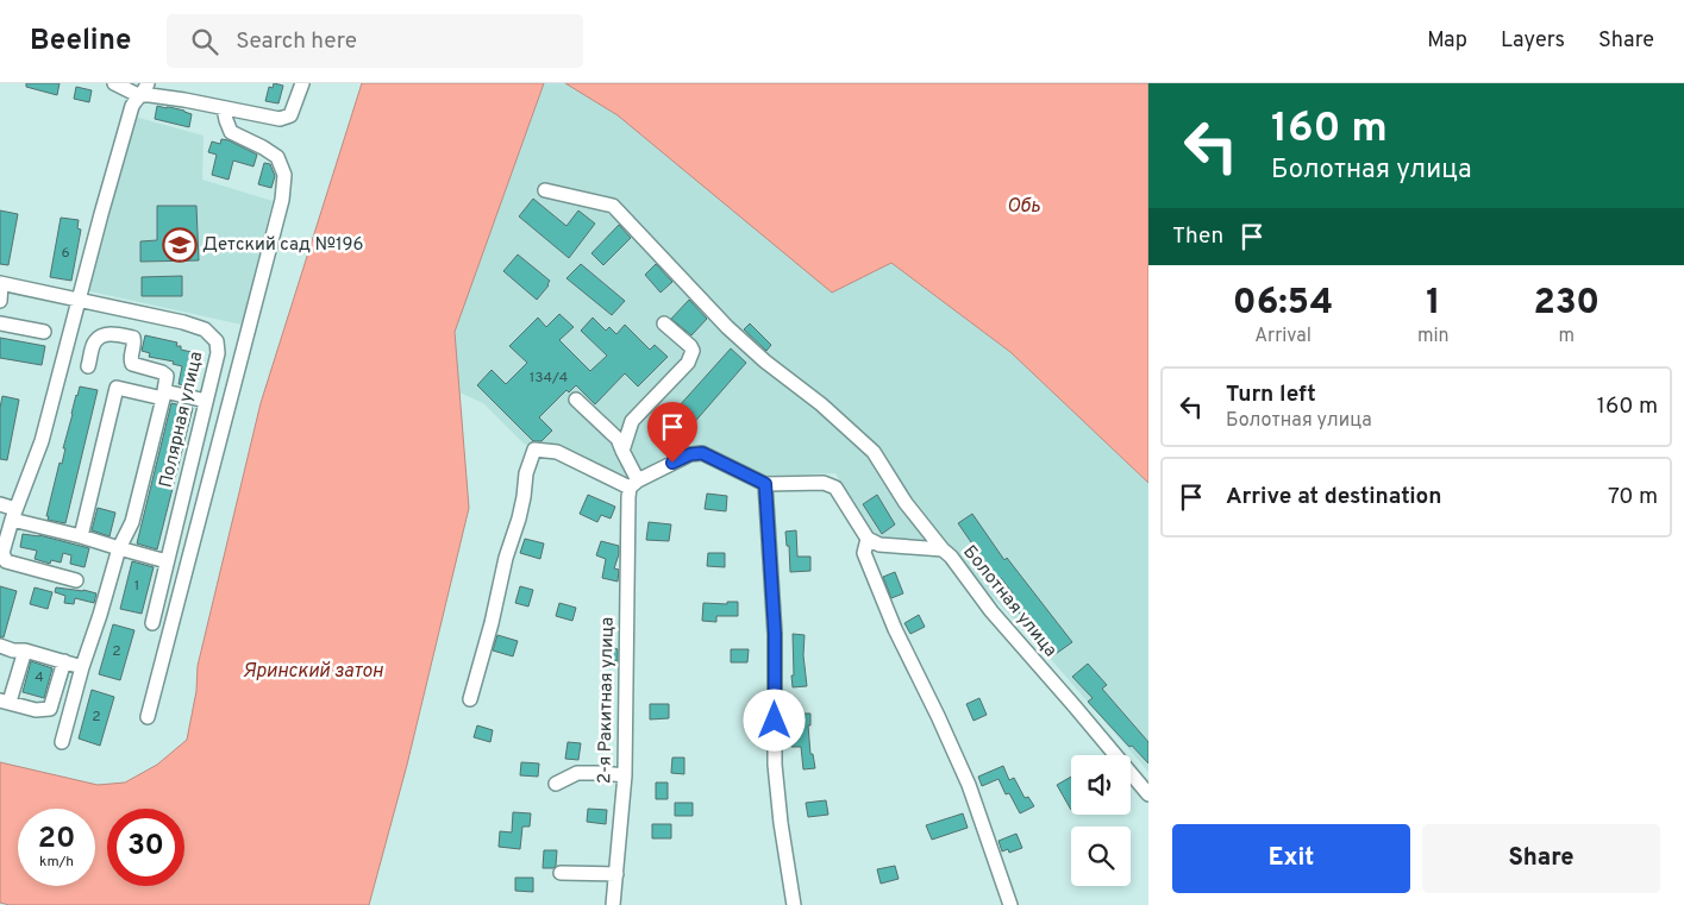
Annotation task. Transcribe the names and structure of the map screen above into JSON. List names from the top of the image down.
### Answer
{
  "streets": {
    "street": ["Полярная улица", "Болотная улица", "2-я Ракитная улица"]
  },
  "water": ["Обь", "Яринский затон"],
  "places": {
    "school or university": ["Детский сад №196"]
  },
  "house_numbers": [
    "6",
    "134/4",
    "1",
    "2",
    "4",
    "2"
  ],
  "page": {
    "header": "Beeline",
    "search": "Search here",
    "nav": ["Map", "Layers", "Share"],
    "turn": ["160 m", "Болотная улица"],
    "then": "Then",
    "eta": [
      "06:54",
      "Arrival",
      "1",
      "min",
      "230",
      "m"
    ],
    "list": [
      {
        "name": "Turn left",
        "note": "Болотная улица",
        "value": "160 m"
      },
      {
        "name": "Arrive at destination",
        "value": "70 m"
      }
    ],
    "speed": "20 km/h",
    "limit": "30",
    "buttons": ["Exit", "Share"]
  }
}
